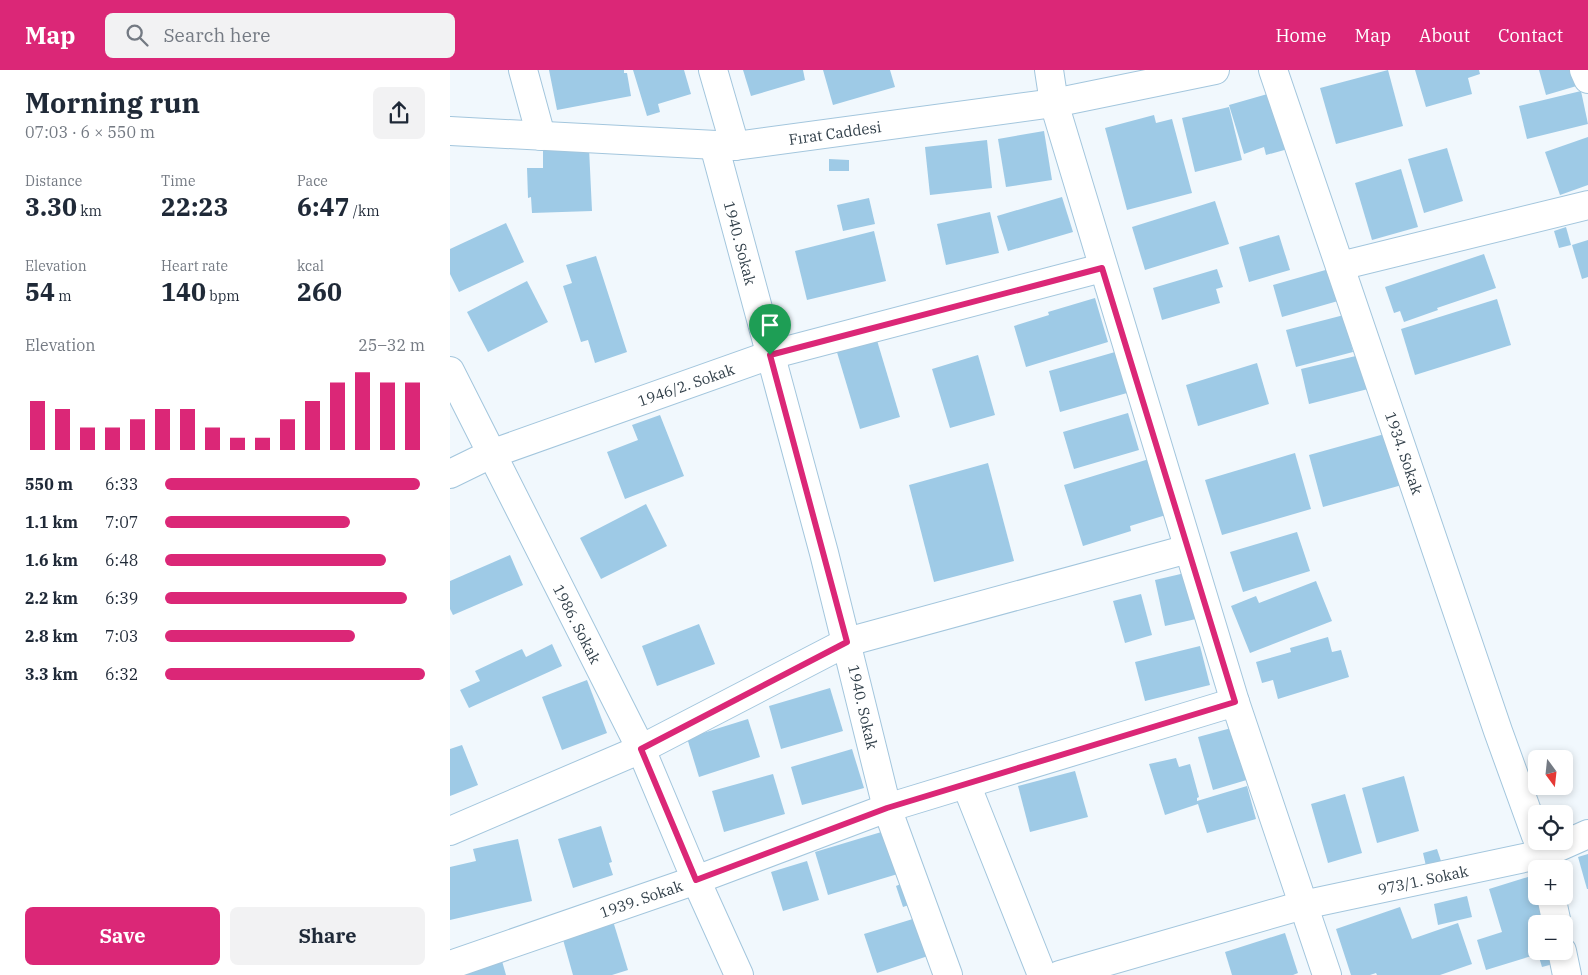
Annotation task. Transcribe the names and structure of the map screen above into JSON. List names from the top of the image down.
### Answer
{
  "streets": {
    "street": [
      "Fırat Caddesi",
      "1940. Sokak",
      "1946/2. Sokak",
      "1934. Sokak",
      "1986. Sokak",
      "973/1. Sokak",
      "1939. Sokak"
    ]
  },
  "crossings": [
    ["Fırat Caddesi", "1940. Sokak"],
    ["1940. Sokak", "1946/2. Sokak"],
    ["1940. Sokak", "1939. Sokak"],
    ["1946/2. Sokak", "1986. Sokak"],
    ["1986. Sokak", "1939. Sokak"]
  ],
  "north": "bottom",
  "page": {
    "header": "Map",
    "search": "Search here",
    "nav": [
      "Home",
      "Map",
      "About",
      "Contact"
    ],
    "heading": ["Morning run", "07:03 · 6 × 550 m"],
    "stats": [
      ["Distance", "3.30 km"],
      ["Time", "22:23"],
      ["Pace", "6:47 /km"],
      ["Elevation", "54 m"],
      ["Heart rate", "140 bpm"],
      ["kcal", "260"]
    ],
    "chart": ["Elevation", "25–32 m"],
    "list": [
      {
        "name": "550 m",
        "note": "6:33"
      },
      {
        "name": "1.1 km",
        "note": "7:07"
      },
      {
        "name": "1.6 km",
        "note": "6:48"
      },
      {
        "name": "2.2 km",
        "note": "6:39"
      },
      {
        "name": "2.8 km",
        "note": "7:03"
      },
      {
        "name": "3.3 km",
        "note": "6:32"
      }
    ],
    "map_buttons": ["+", "−"],
    "buttons": ["Save", "Share"]
  }
}
